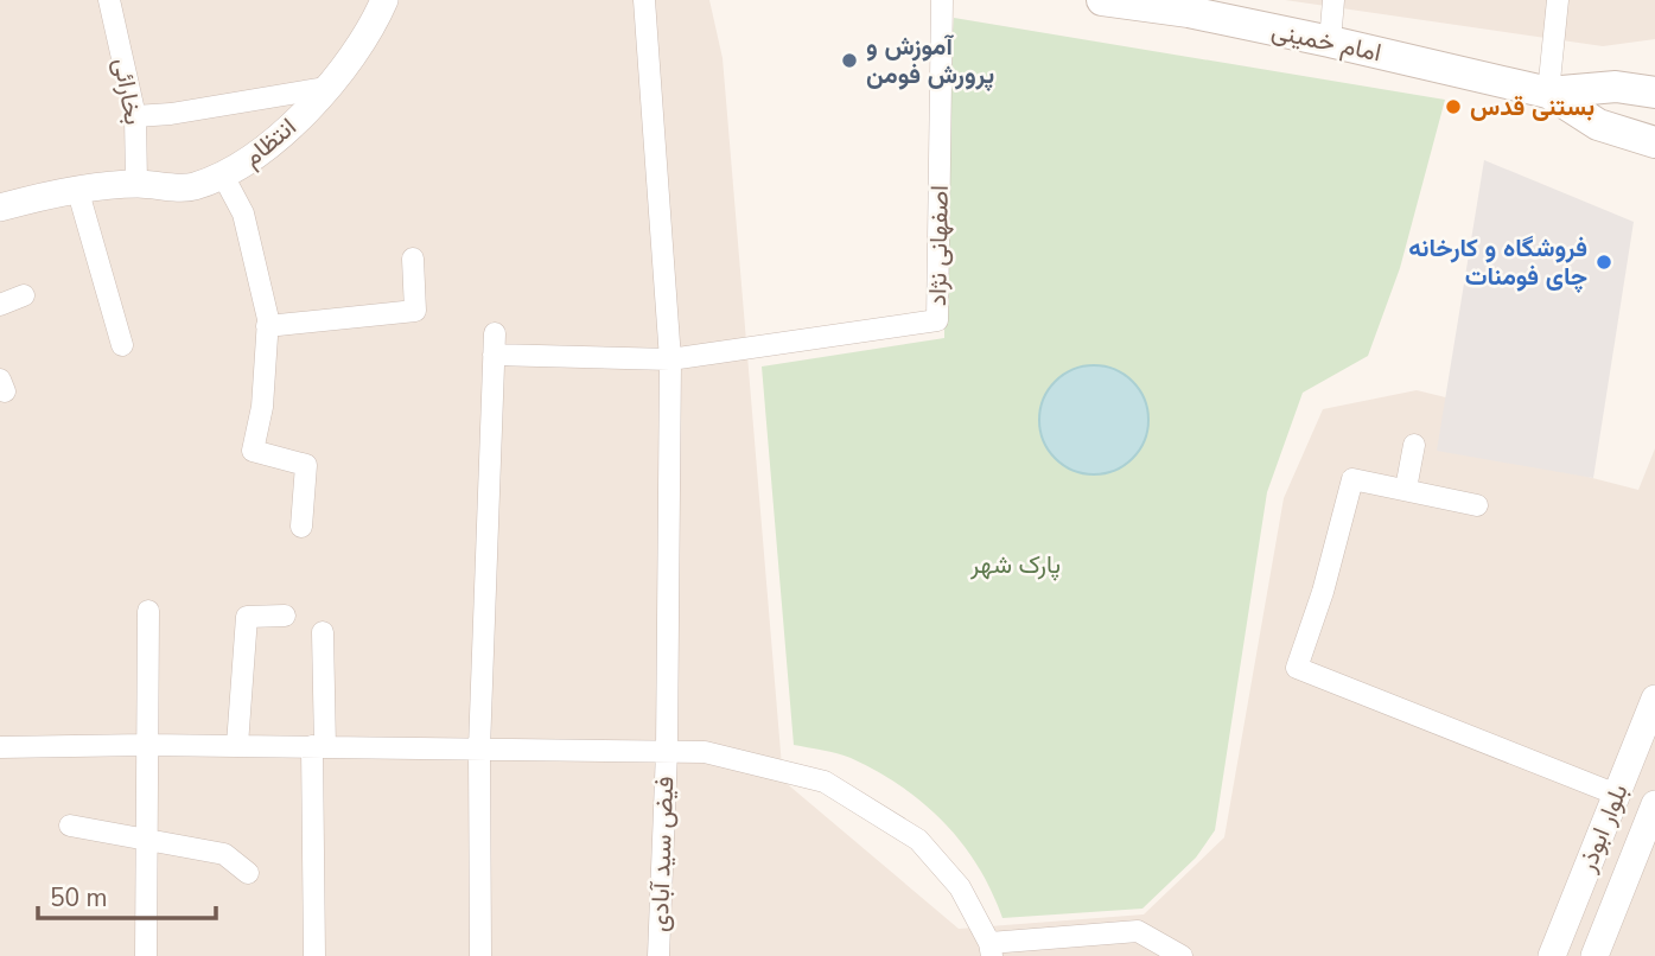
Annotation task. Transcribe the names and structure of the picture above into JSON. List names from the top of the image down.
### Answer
{
  "streets": {
    "main road": ["امام خمینی"],
    "street": [
      "بخارائی",
      "انتظام",
      "اصفهانی نژاد",
      "بلوار ابوذر",
      "فیض سید آبادی"
    ]
  },
  "crossings": [
    ["بخارائی", "انتظام"]
  ],
  "parks": ["پارک شهر"],
  "places": ["آموزش و پرورش فومن", "بستنی قدس", "فروشگاه و کارخانه چای فومنات"],
  "scale_bar": "50 m"
}
